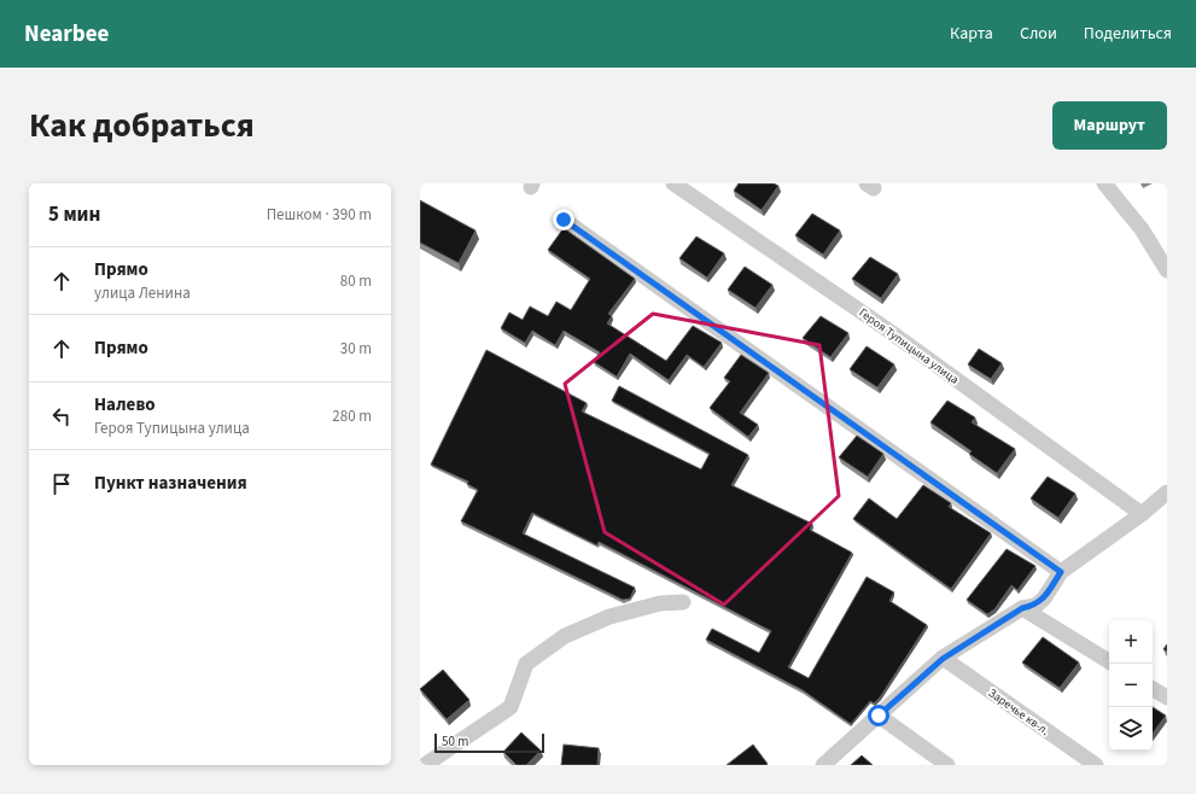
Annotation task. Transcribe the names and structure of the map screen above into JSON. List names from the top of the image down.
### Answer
{
  "streets": {
    "street": ["Героя Тупицына улица", "Заречье кв-л."]
  },
  "scale_bar": "50 m",
  "page": {
    "header": "Nearbee",
    "nav": ["Карта", "Слои", "Поделиться"],
    "title": "Как добраться",
    "buttons": "Маршрут",
    "heading": ["5 мин", "Пешком · 390 m"],
    "list": [
      ["Прямо", "улица Ленина", "80 m"],
      ["Прямо", "30 m"],
      ["Налево", "Героя Тупицына улица", "280 m"],
      "Пункт назначения"
    ],
    "map_buttons": ["+", "−"],
    "scale": "50 m"
  }
}
